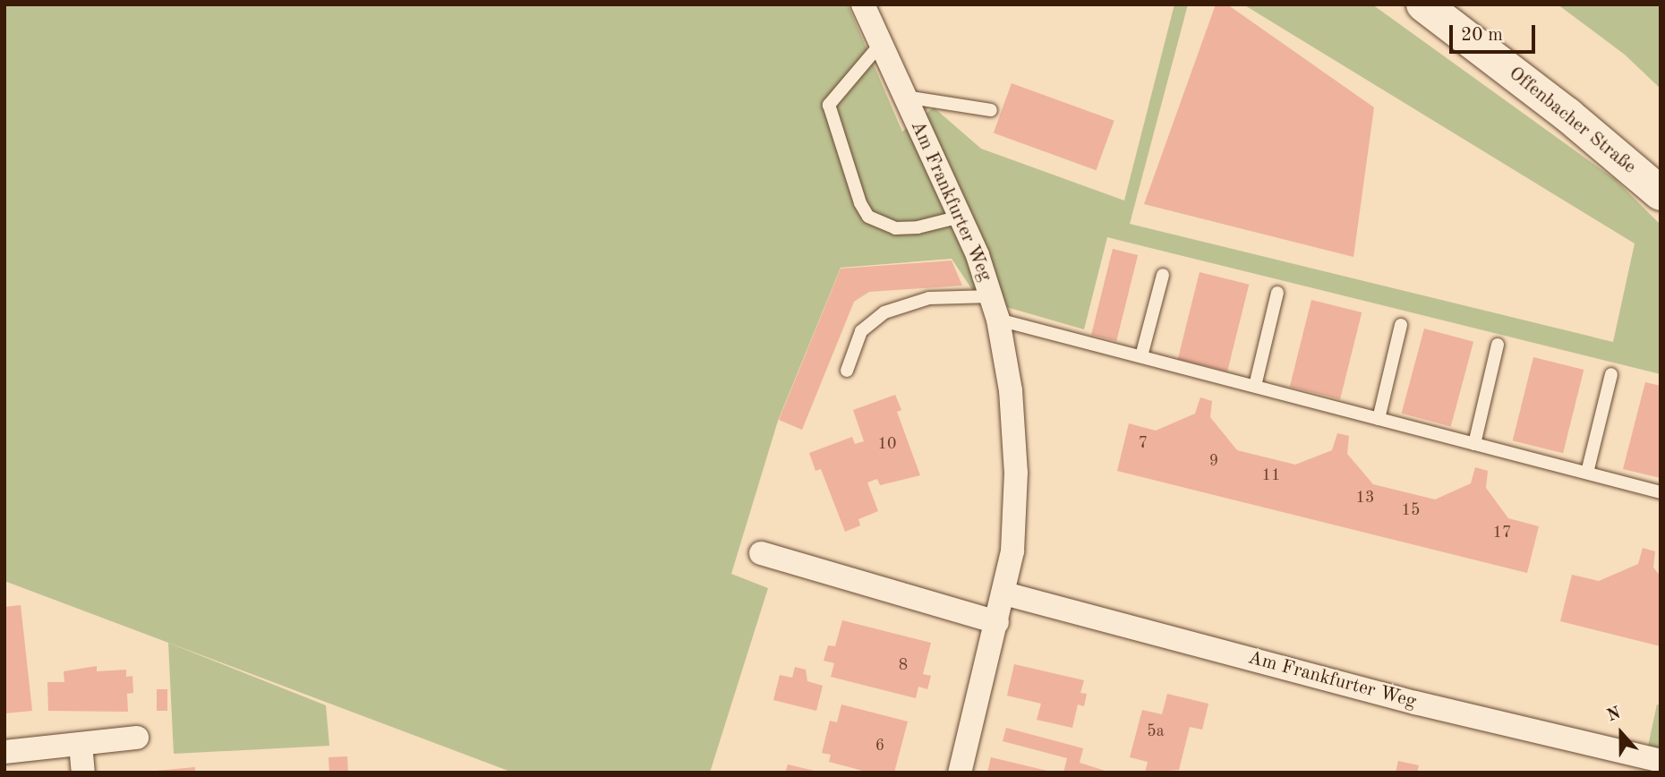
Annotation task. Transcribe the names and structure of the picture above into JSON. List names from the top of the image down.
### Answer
{
  "streets": {
    "main road": ["Offenbacher Straße"],
    "street": ["Am Frankfurter Weg"]
  },
  "house_numbers": [
    "7",
    "10",
    "9",
    "11",
    "13",
    "15",
    "17",
    "8",
    "5a",
    "6"
  ],
  "scale_bar": "20 m",
  "north": "top"
}
